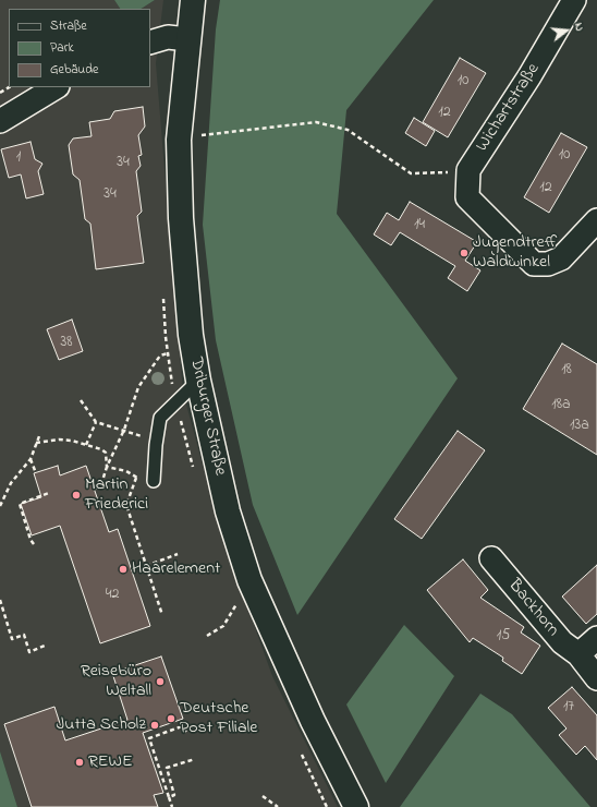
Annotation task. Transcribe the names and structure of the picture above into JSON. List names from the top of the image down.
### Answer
{
  "streets": {
    "main road": ["Driburger Straße"],
    "street": ["Wichartstraße", "Backhorn"]
  },
  "places": [
    "Jugendtreff Waldwinkel",
    "Martin Friederici",
    "Haarelement",
    "Reisebüro Weltall",
    "Deutsche Post Filiale",
    "Jutta Scholz",
    "REWE"
  ],
  "house_numbers": [
    "10",
    "12",
    "10",
    "1",
    "34",
    "12",
    "34",
    "14",
    "38",
    "18",
    "18a",
    "13a",
    "42",
    "15",
    "17"
  ],
  "legend": ["Straße", "Park", "Gebäude"],
  "north": "right"
}
